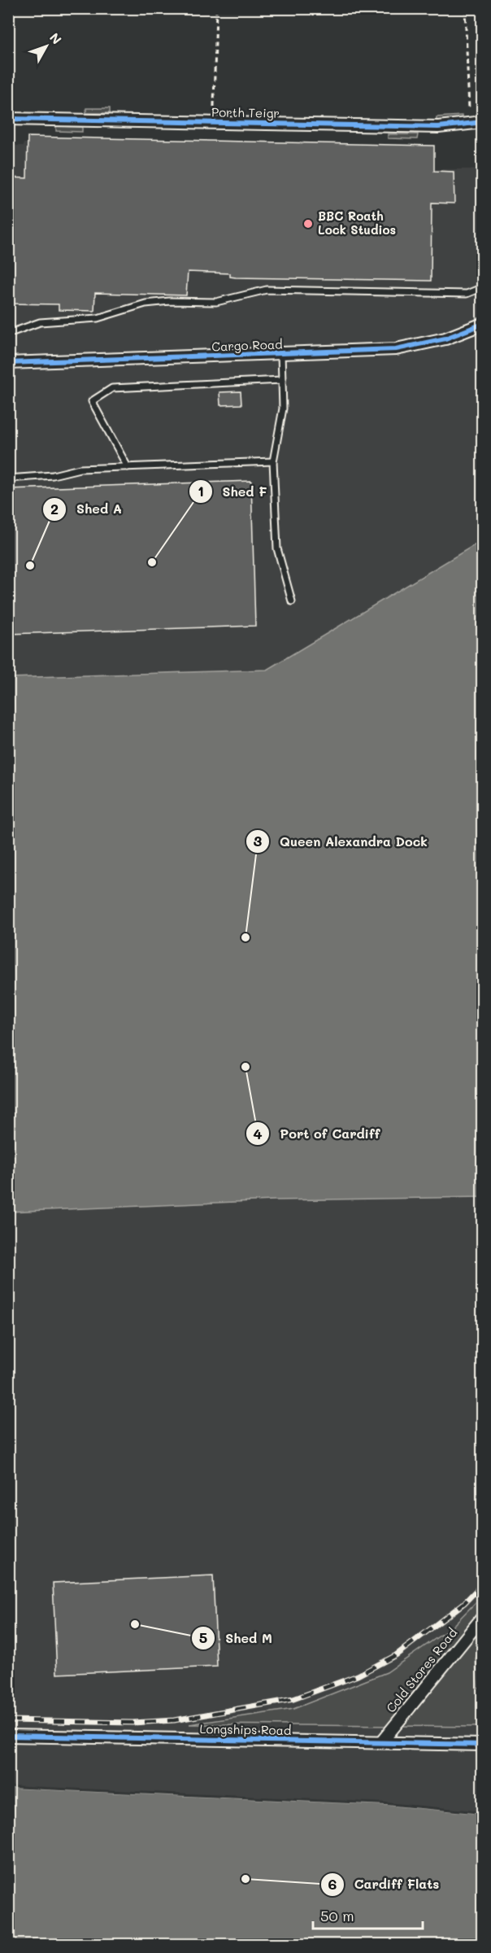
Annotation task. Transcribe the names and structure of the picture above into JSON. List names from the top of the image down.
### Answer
{
  "streets": {
    "street": [
      "Porth Teigr",
      "Cargo Road",
      "Cold Stores Road",
      "Longships Road"
    ]
  },
  "crossings": [
    ["Cold Stores Road", "Longships Road"]
  ],
  "places": [
    "BBC Roath Lock Studios",
    "Shed F",
    "Shed A",
    "Queen Alexandra Dock",
    "Port of Cardiff",
    "Shed M",
    "Cardiff Flats"
  ],
  "scale_bar": "50 m",
  "north": "top right"
}
